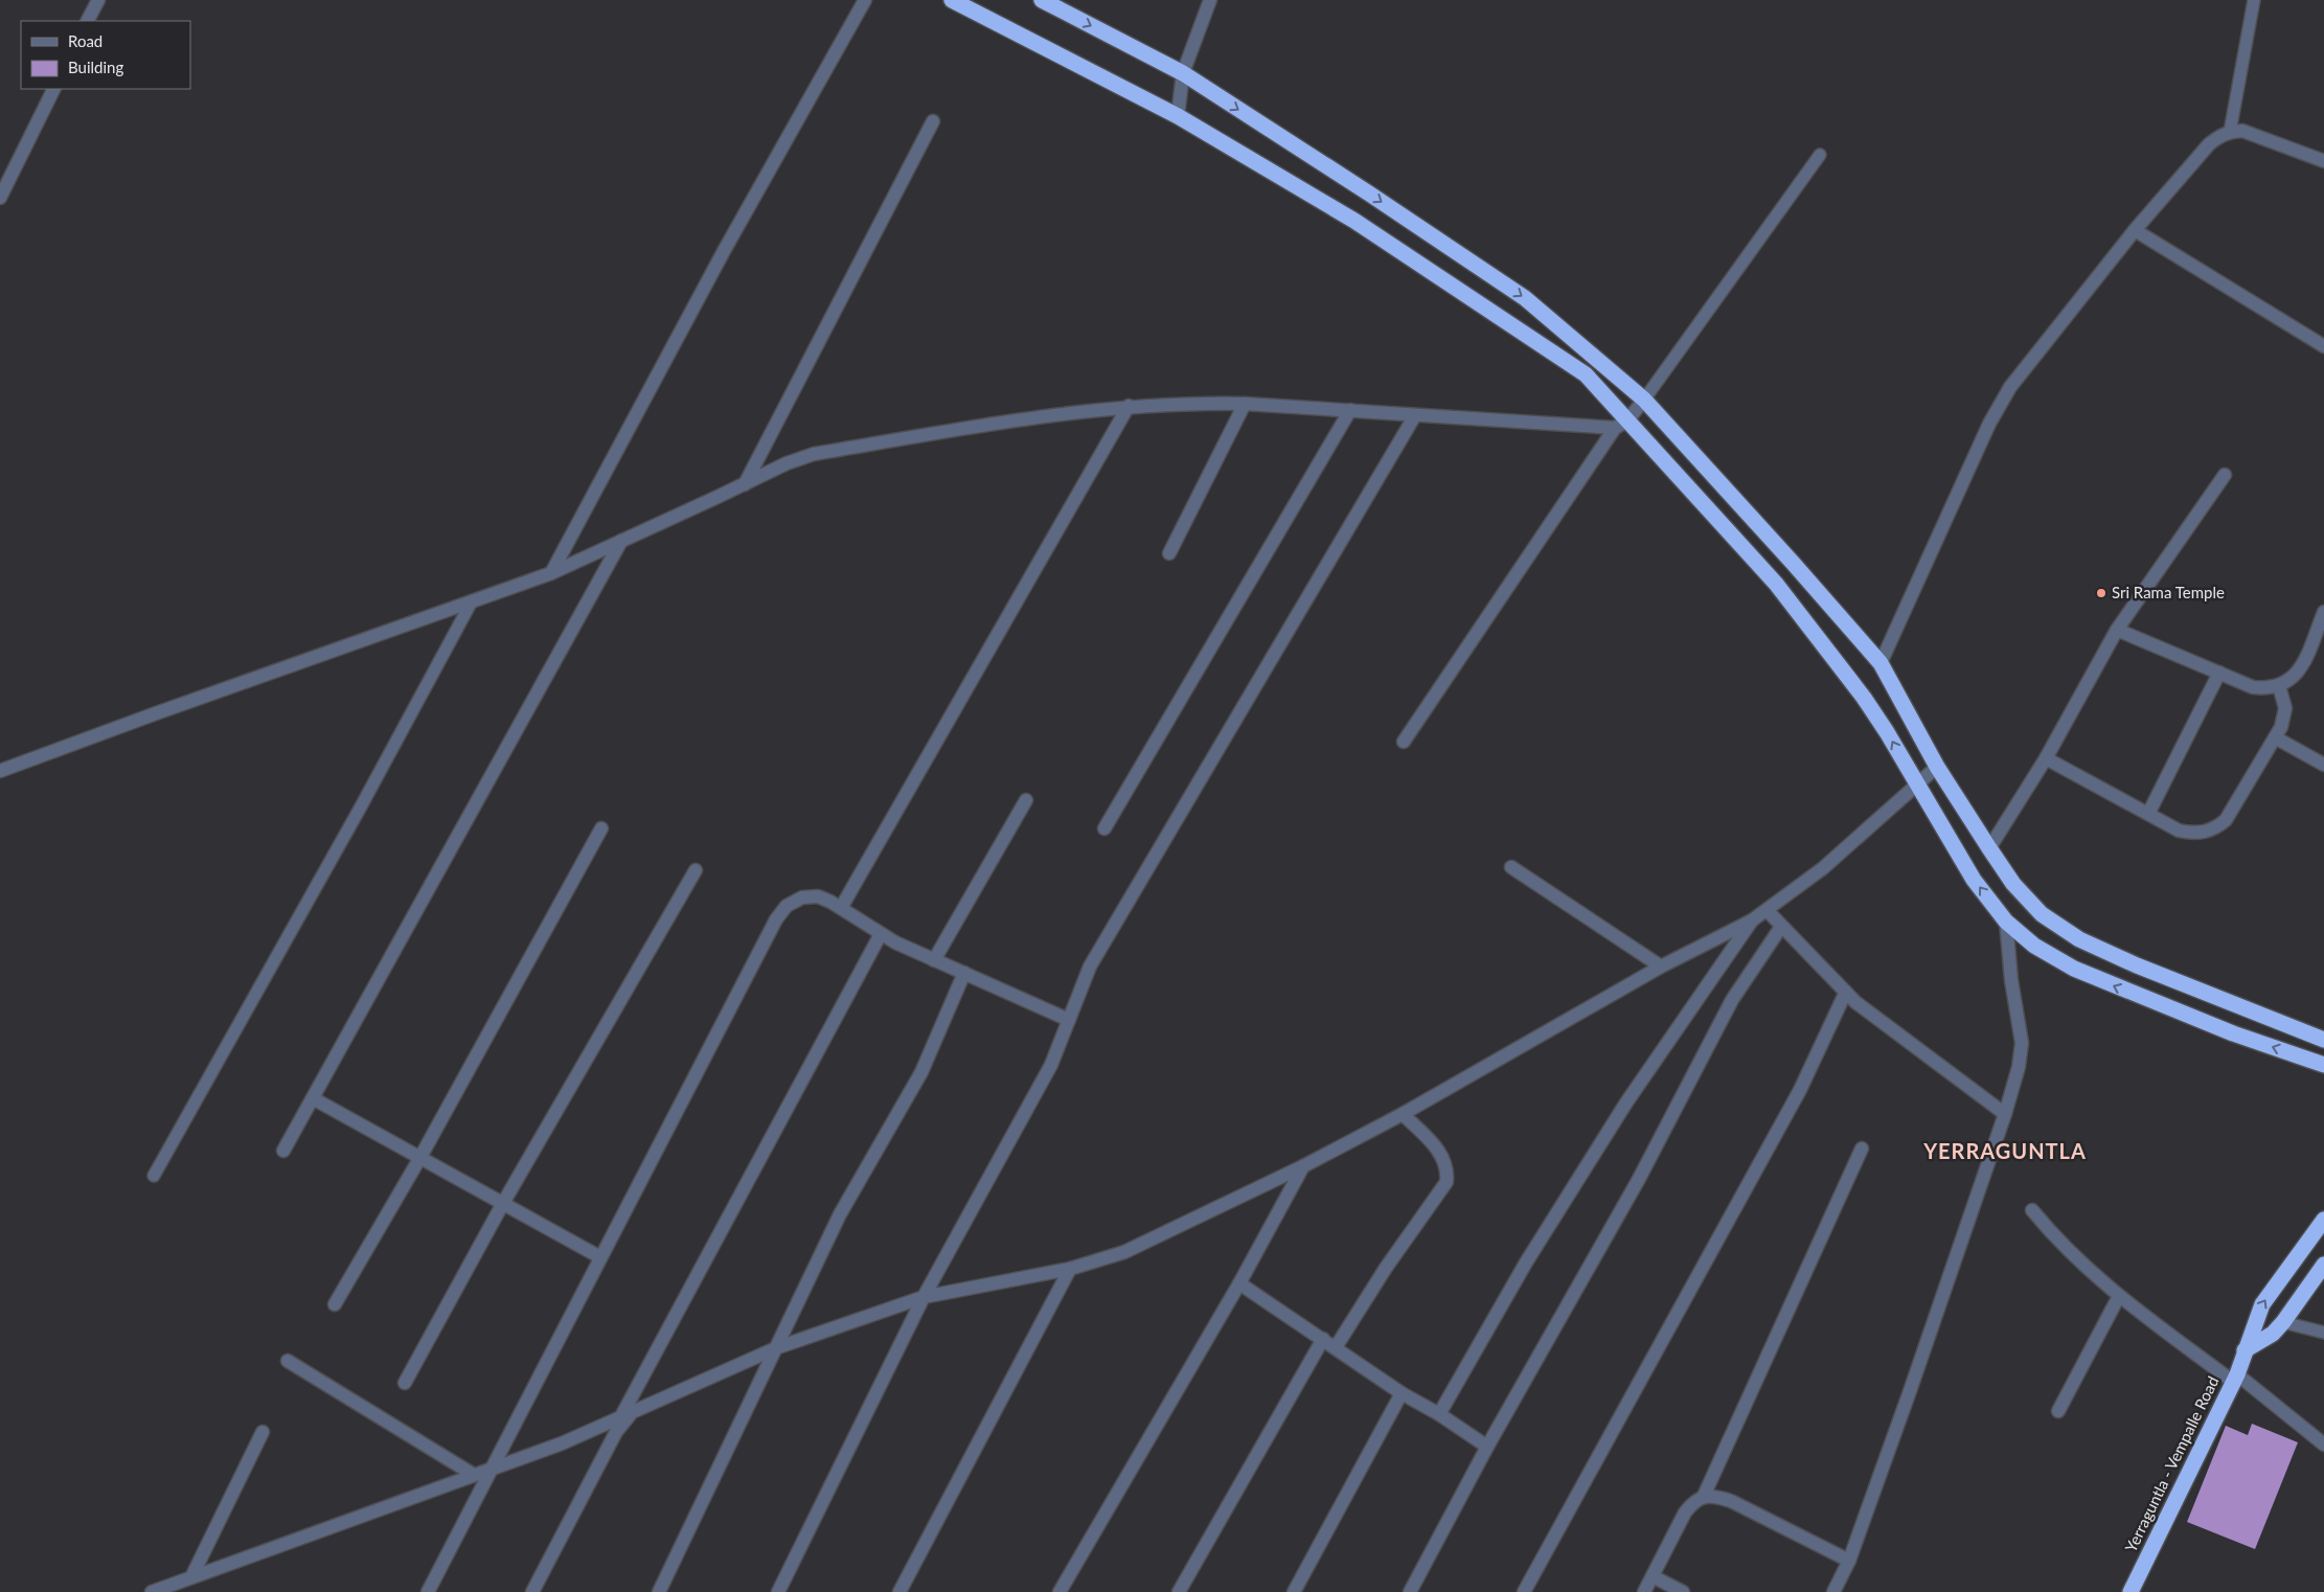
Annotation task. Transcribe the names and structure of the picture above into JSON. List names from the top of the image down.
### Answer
{
  "streets": {
    "highway": ["Yerraguntla - Vempalle Road"]
  },
  "districts": ["YERRAGUNTLA"],
  "places": ["Sri Rama Temple"],
  "legend": ["Road", "Building"]
}
